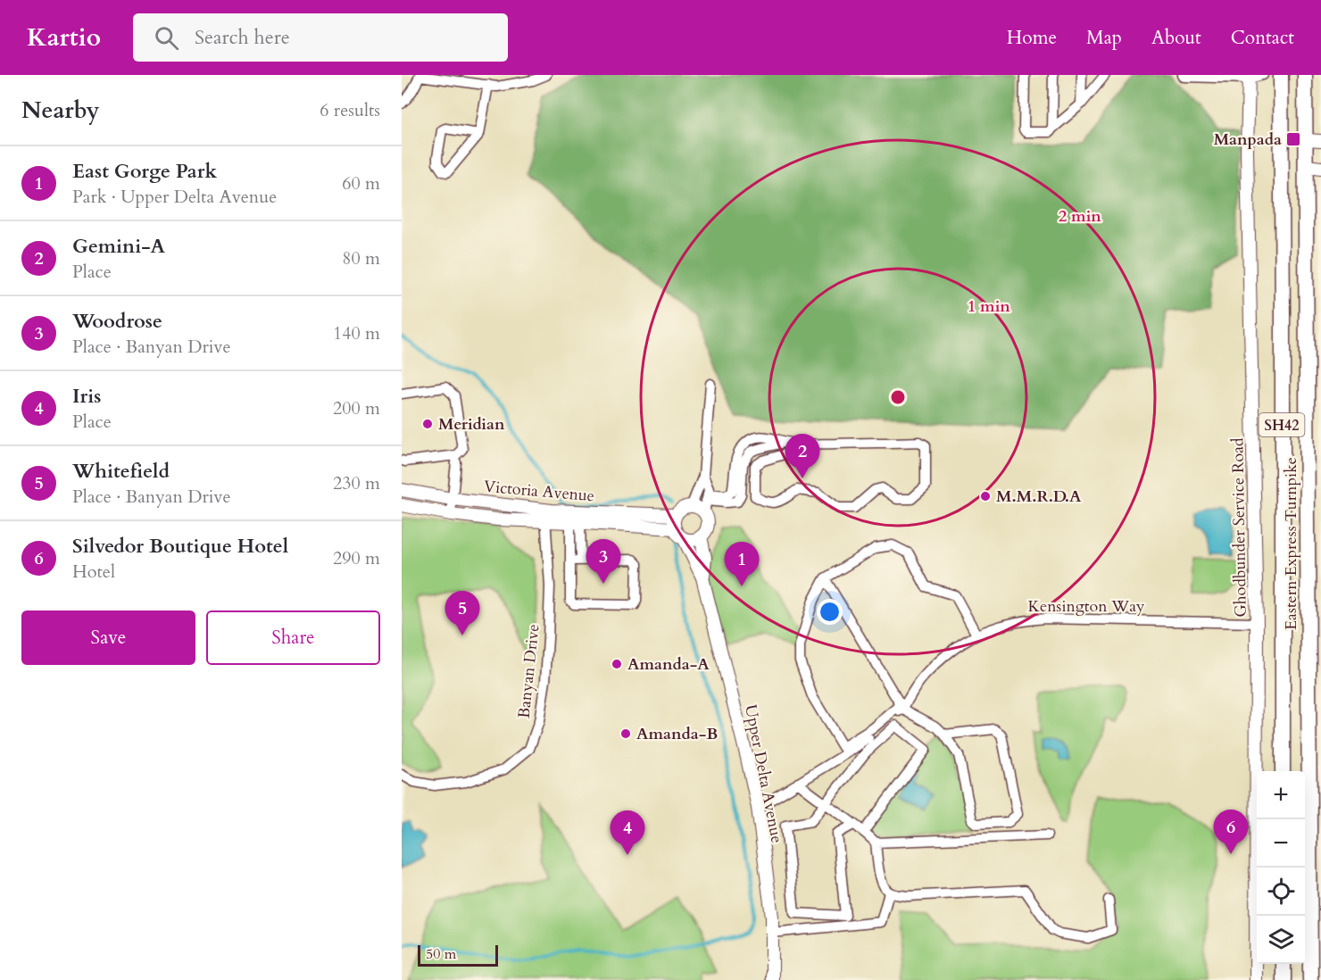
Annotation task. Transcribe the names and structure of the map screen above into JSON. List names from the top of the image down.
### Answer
{
  "streets": {
    "main road": ["SH42", "Eastern Express Turnpike"],
    "street": [
      "Victoria Avenue",
      "Ghodbunder Service Road",
      "Kensington Way",
      "Banyan Drive",
      "Upper Delta Avenue"
    ]
  },
  "crossings": [
    ["Victoria Avenue", "Banyan Drive"],
    ["Victoria Avenue", "Upper Delta Avenue"],
    ["Ghodbunder Service Road", "Kensington Way"],
    ["Kensington Way", "Upper Delta Avenue"]
  ],
  "places": {
    "transit": ["Manpada"],
    "other": [
      "Meridian",
      "M.M.R.D.A",
      "Amanda-A",
      "Amanda-B"
    ]
  },
  "scale_bar": "50 m",
  "page": {
    "header": "Kartio",
    "search": "Search here",
    "nav": [
      "Home",
      "Map",
      "About",
      "Contact"
    ],
    "heading": ["Nearby", "6 results"],
    "list": [
      {
        "mark": "1",
        "name": "East Gorge Park",
        "note": "Park · Upper Delta Avenue",
        "value": "60 m"
      },
      {
        "mark": "2",
        "name": "Gemini-A",
        "note": "Place",
        "value": "80 m"
      },
      {
        "mark": "3",
        "name": "Woodrose",
        "note": "Place · Banyan Drive",
        "value": "140 m"
      },
      {
        "mark": "4",
        "name": "Iris",
        "note": "Place",
        "value": "200 m"
      },
      {
        "mark": "5",
        "name": "Whitefield",
        "note": "Place · Banyan Drive",
        "value": "230 m"
      },
      {
        "mark": "6",
        "name": "Silvedor Boutique Hotel",
        "note": "Hotel",
        "value": "290 m"
      }
    ],
    "pins": [
      "2",
      "3",
      "1",
      "5",
      "6",
      "4"
    ],
    "buttons": ["Save", "Share"],
    "map_buttons": ["+", "−"],
    "scale": "50 m"
  },
  "rings": ["2 min", "1 min"]
}
